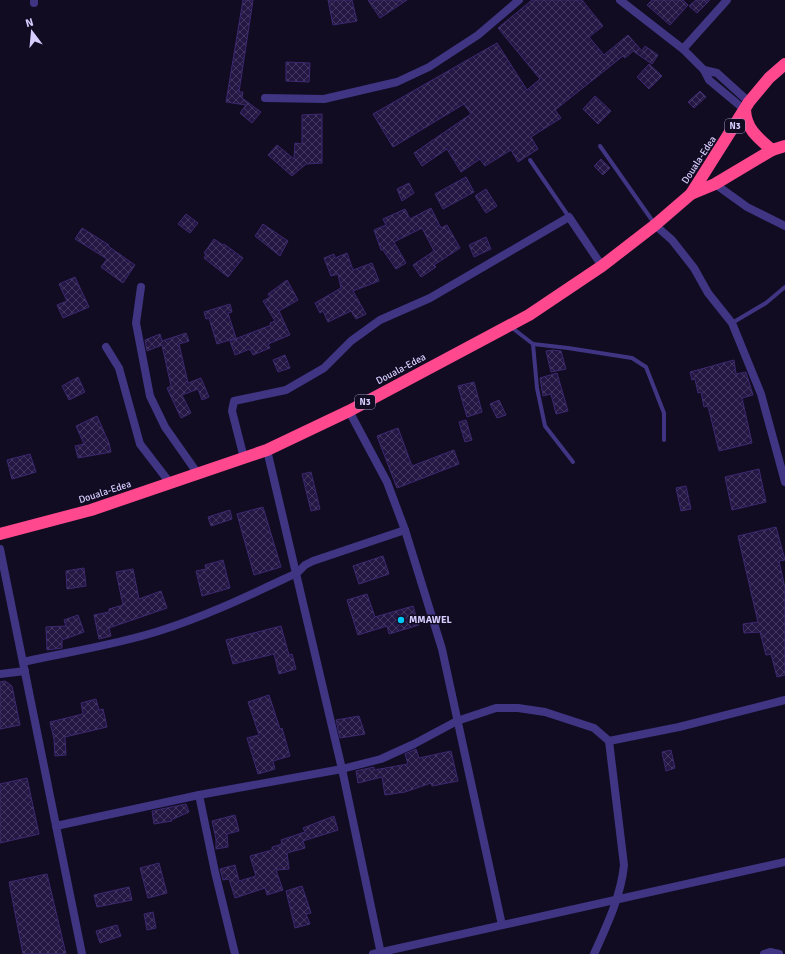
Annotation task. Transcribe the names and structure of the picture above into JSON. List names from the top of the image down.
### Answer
{
  "streets": {
    "highway": ["N3", "Douala-Edea"]
  },
  "places": ["MMAWEL"],
  "north": "top"
}
